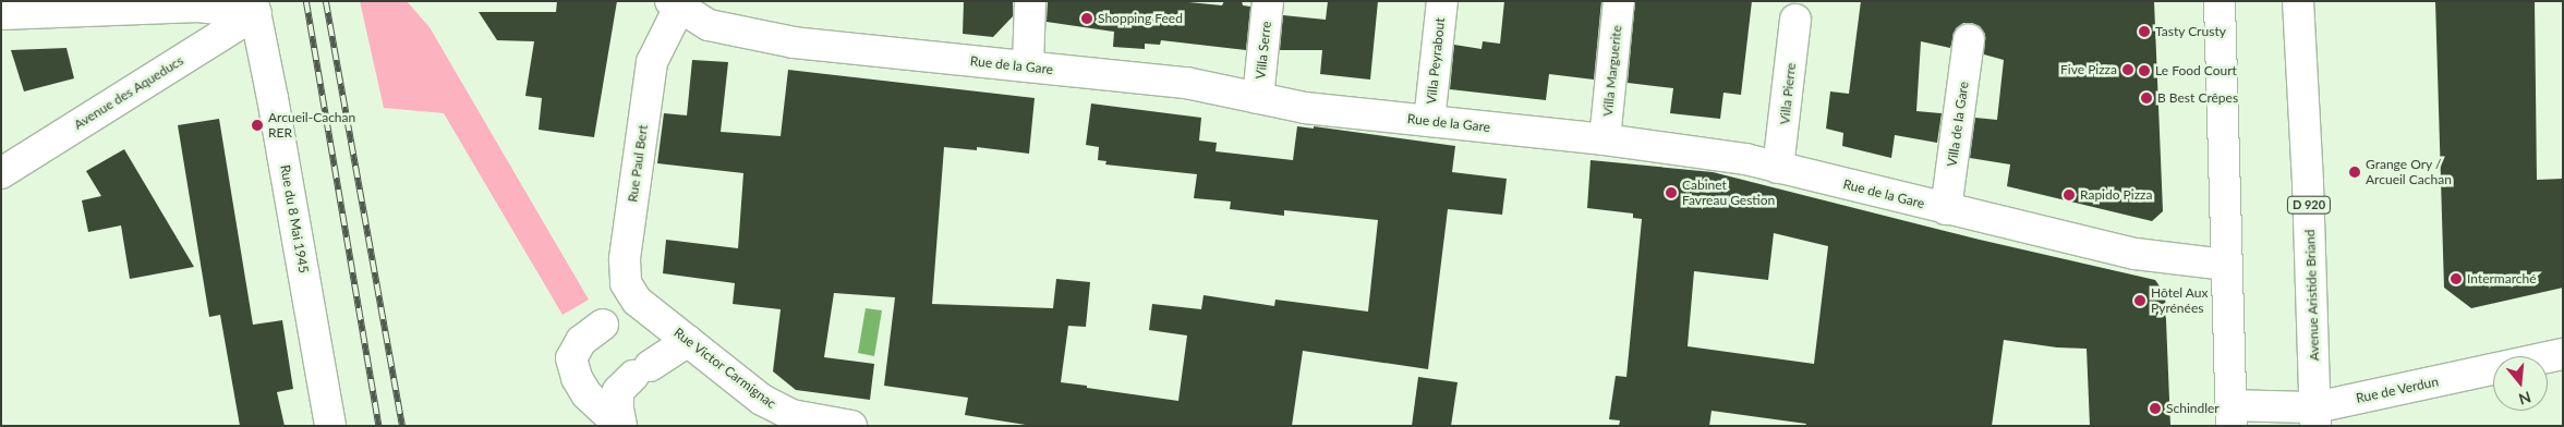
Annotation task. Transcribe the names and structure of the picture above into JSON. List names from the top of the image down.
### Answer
{
  "streets": {
    "street": [
      "Villa Serre",
      "Villa Peyrabout",
      "Rue de la Gare",
      "Villa Marguerite",
      "Avenue des Aqueducs",
      "Villa Pierre",
      "Villa de la Gare",
      "Rue Paul Bert",
      "D 920",
      "Rue du 8 Mai 1945",
      "Avenue Aristide Briand",
      "Rue Victor Carmignac",
      "Rue de Verdun"
    ]
  },
  "crossings": [
    ["Villa Serre", "Rue de la Gare"],
    ["Villa Peyrabout", "Rue de la Gare"],
    ["Rue de la Gare", "Villa Marguerite"],
    ["Rue de la Gare", "Villa Pierre"],
    ["Rue de la Gare", "Villa de la Gare"],
    ["Rue de la Gare", "Rue Paul Bert"],
    ["Avenue des Aqueducs", "Rue du 8 Mai 1945"],
    ["Rue Paul Bert", "Rue Victor Carmignac"],
    ["Avenue Aristide Briand", "Rue de Verdun"]
  ],
  "places": [
    "Shopping Feed",
    "Tasty Crusty",
    "Five Pizza",
    "Le Food Court",
    "B Best Crêpes",
    "Arcueil-Cachan RER",
    "Grange Ory / Arcueil Cachan",
    "Cabinet Favreau Gestion",
    "Rapido Pizza",
    "Intermarché",
    "Hôtel Aux Pyrénées",
    "Schindler"
  ],
  "north": "bottom"
}
